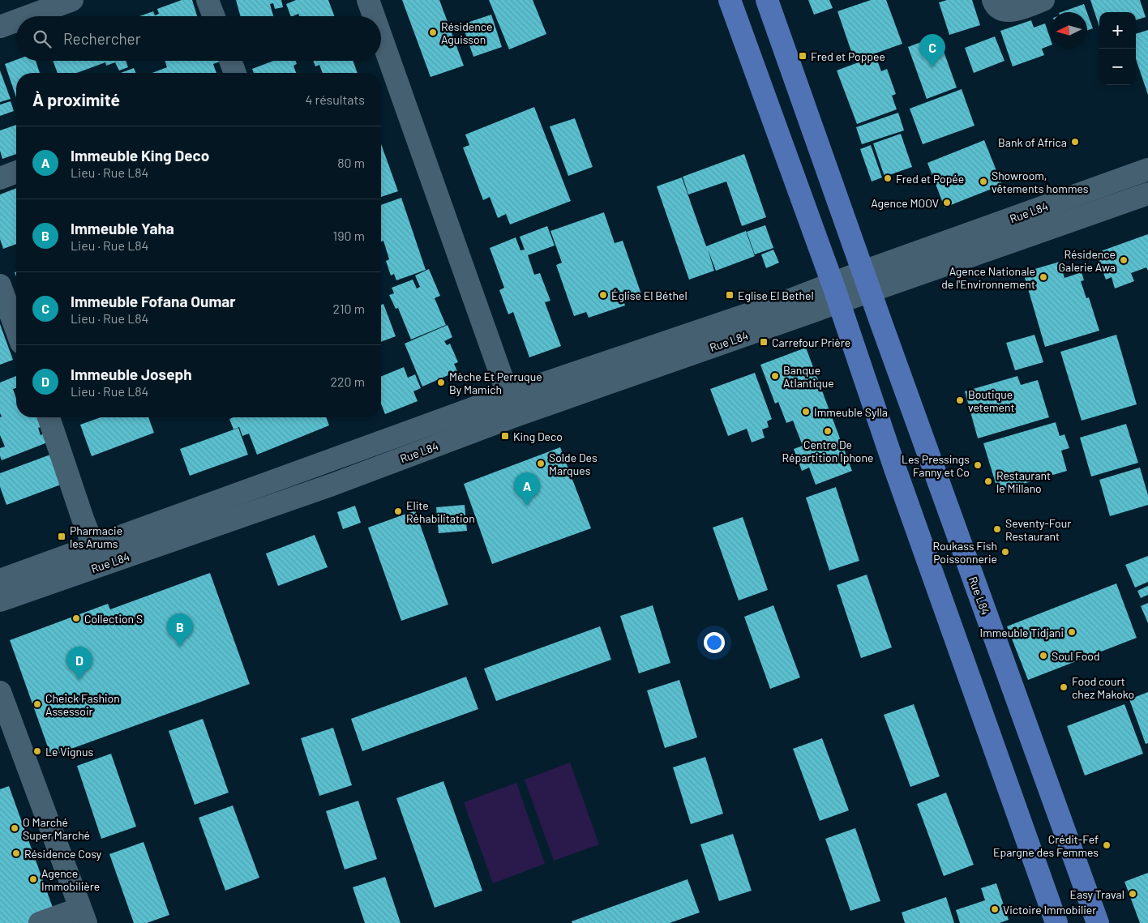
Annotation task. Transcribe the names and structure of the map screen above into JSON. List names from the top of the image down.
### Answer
{
  "streets": {
    "main road": ["Rue L84"]
  },
  "places": {
    "other": [
      "Résidence Aguisson",
      "Bank of Africa",
      "Fred et Popée",
      "Showroom, vêtements hommes",
      "Agence MOOV",
      "Résidence Galerie Awa",
      "Agence Nationale de l'Environnement",
      "Église El Béthel",
      "Banque Atlantique",
      "Mèche Et Perruque By Mamich",
      "Boutique vetement",
      "Immeuble Sylla",
      "Centre De Répartition Iphone",
      "Solde Des Marques",
      "Les Pressings Fanny et Co",
      "Restaurant le Millano",
      "Elite Réhabilitation",
      "Seventy-Four Restaurant",
      "Roukass Fish Poissonnerie",
      "Collection S",
      "Immeuble Tidjani",
      "Soul Food",
      "Food court chez Makoko",
      "Cheick Fashion Assessoir",
      "Le Vignus",
      "O Marché Super Marché",
      "Crédit-Fef Epargne des Femmes",
      "Résidence Cosy",
      "Agence Immobilière",
      "Easy Traval",
      "Victoire Immobilier"
    ],
    "transit": [
      "Fred et Poppee",
      "Eglise El Bethel",
      "Carrefour Prière",
      "King Deco",
      "Pharmacie les Arums"
    ]
  },
  "north": "left",
  "page": {
    "map_buttons": ["+", "−"],
    "search": "Rechercher",
    "pins": [
      "C",
      "A",
      "B",
      "D"
    ],
    "heading": ["À proximité", "4 résultats"],
    "list": [
      {
        "mark": "A",
        "name": "Immeuble King Deco",
        "note": "Lieu · Rue L84",
        "value": "80 m"
      },
      {
        "mark": "B",
        "name": "Immeuble Yaha",
        "note": "Lieu · Rue L84",
        "value": "190 m"
      },
      {
        "mark": "C",
        "name": "Immeuble Fofana Oumar",
        "note": "Lieu · Rue L84",
        "value": "210 m"
      },
      {
        "mark": "D",
        "name": "Immeuble Joseph",
        "note": "Lieu · Rue L84",
        "value": "220 m"
      }
    ]
  }
}
